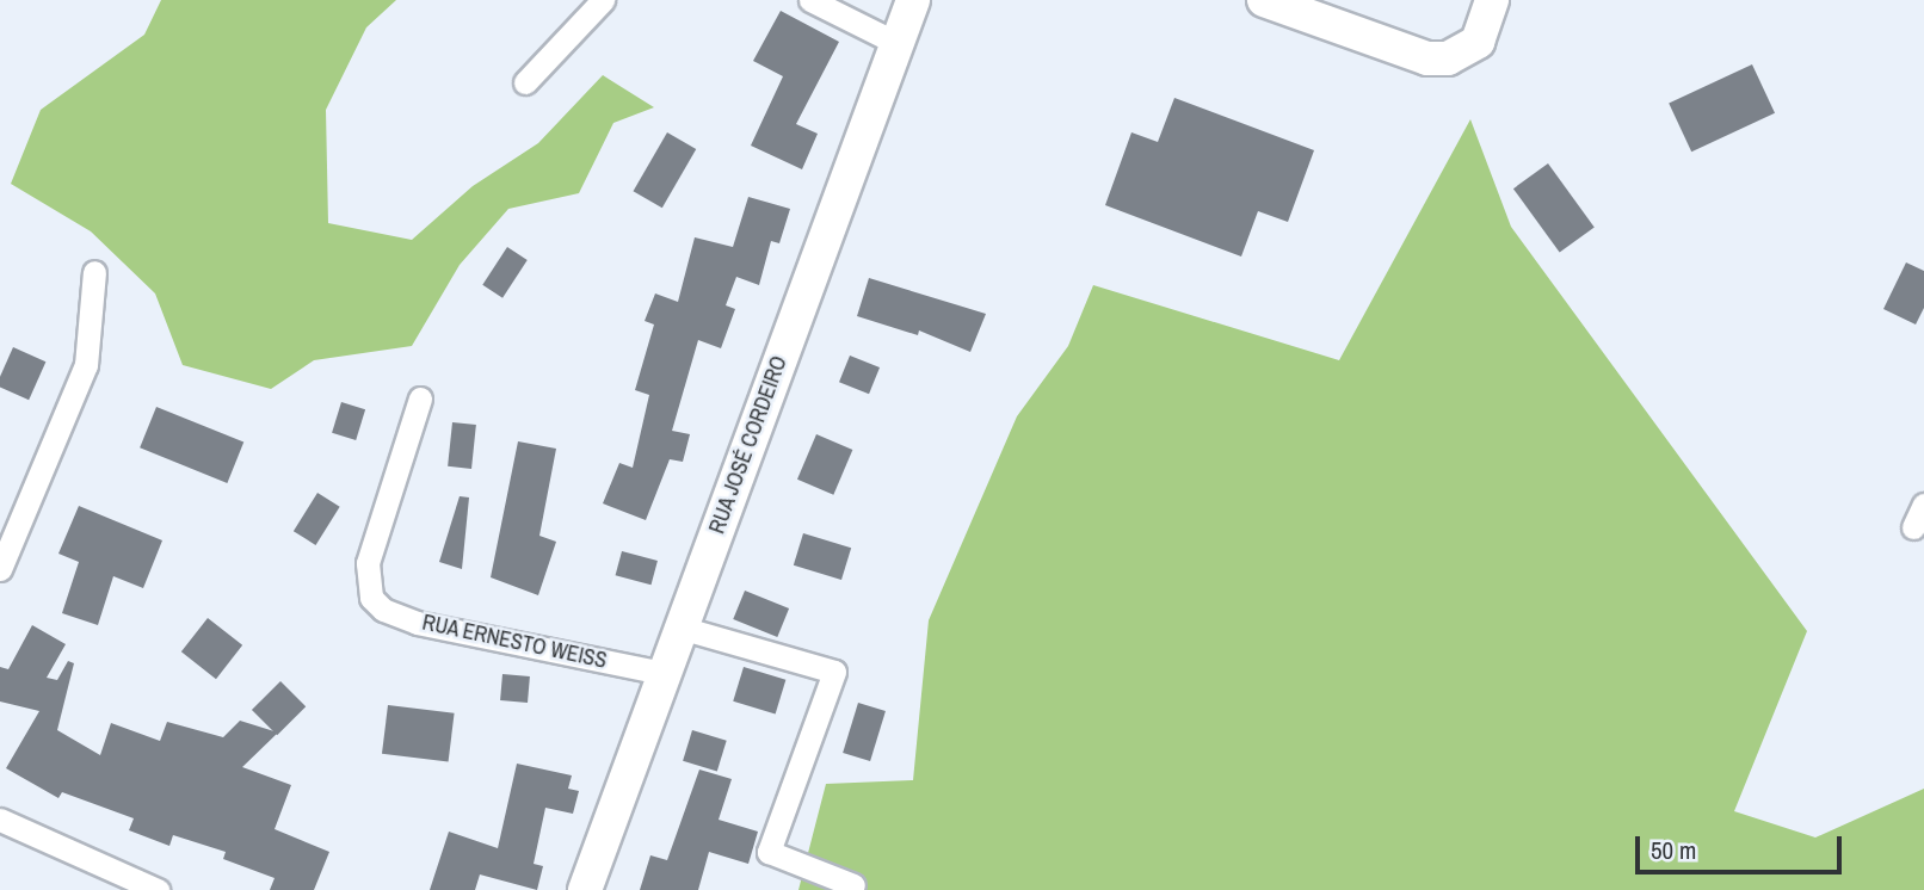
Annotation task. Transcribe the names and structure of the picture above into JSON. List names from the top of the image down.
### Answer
{
  "streets": {
    "street": ["RUA JOSÉ CORDEIRO", "RUA ERNESTO WEISS"]
  },
  "crossings": [
    ["RUA JOSÉ CORDEIRO", "RUA ERNESTO WEISS"]
  ],
  "scale_bar": "50 m"
}
